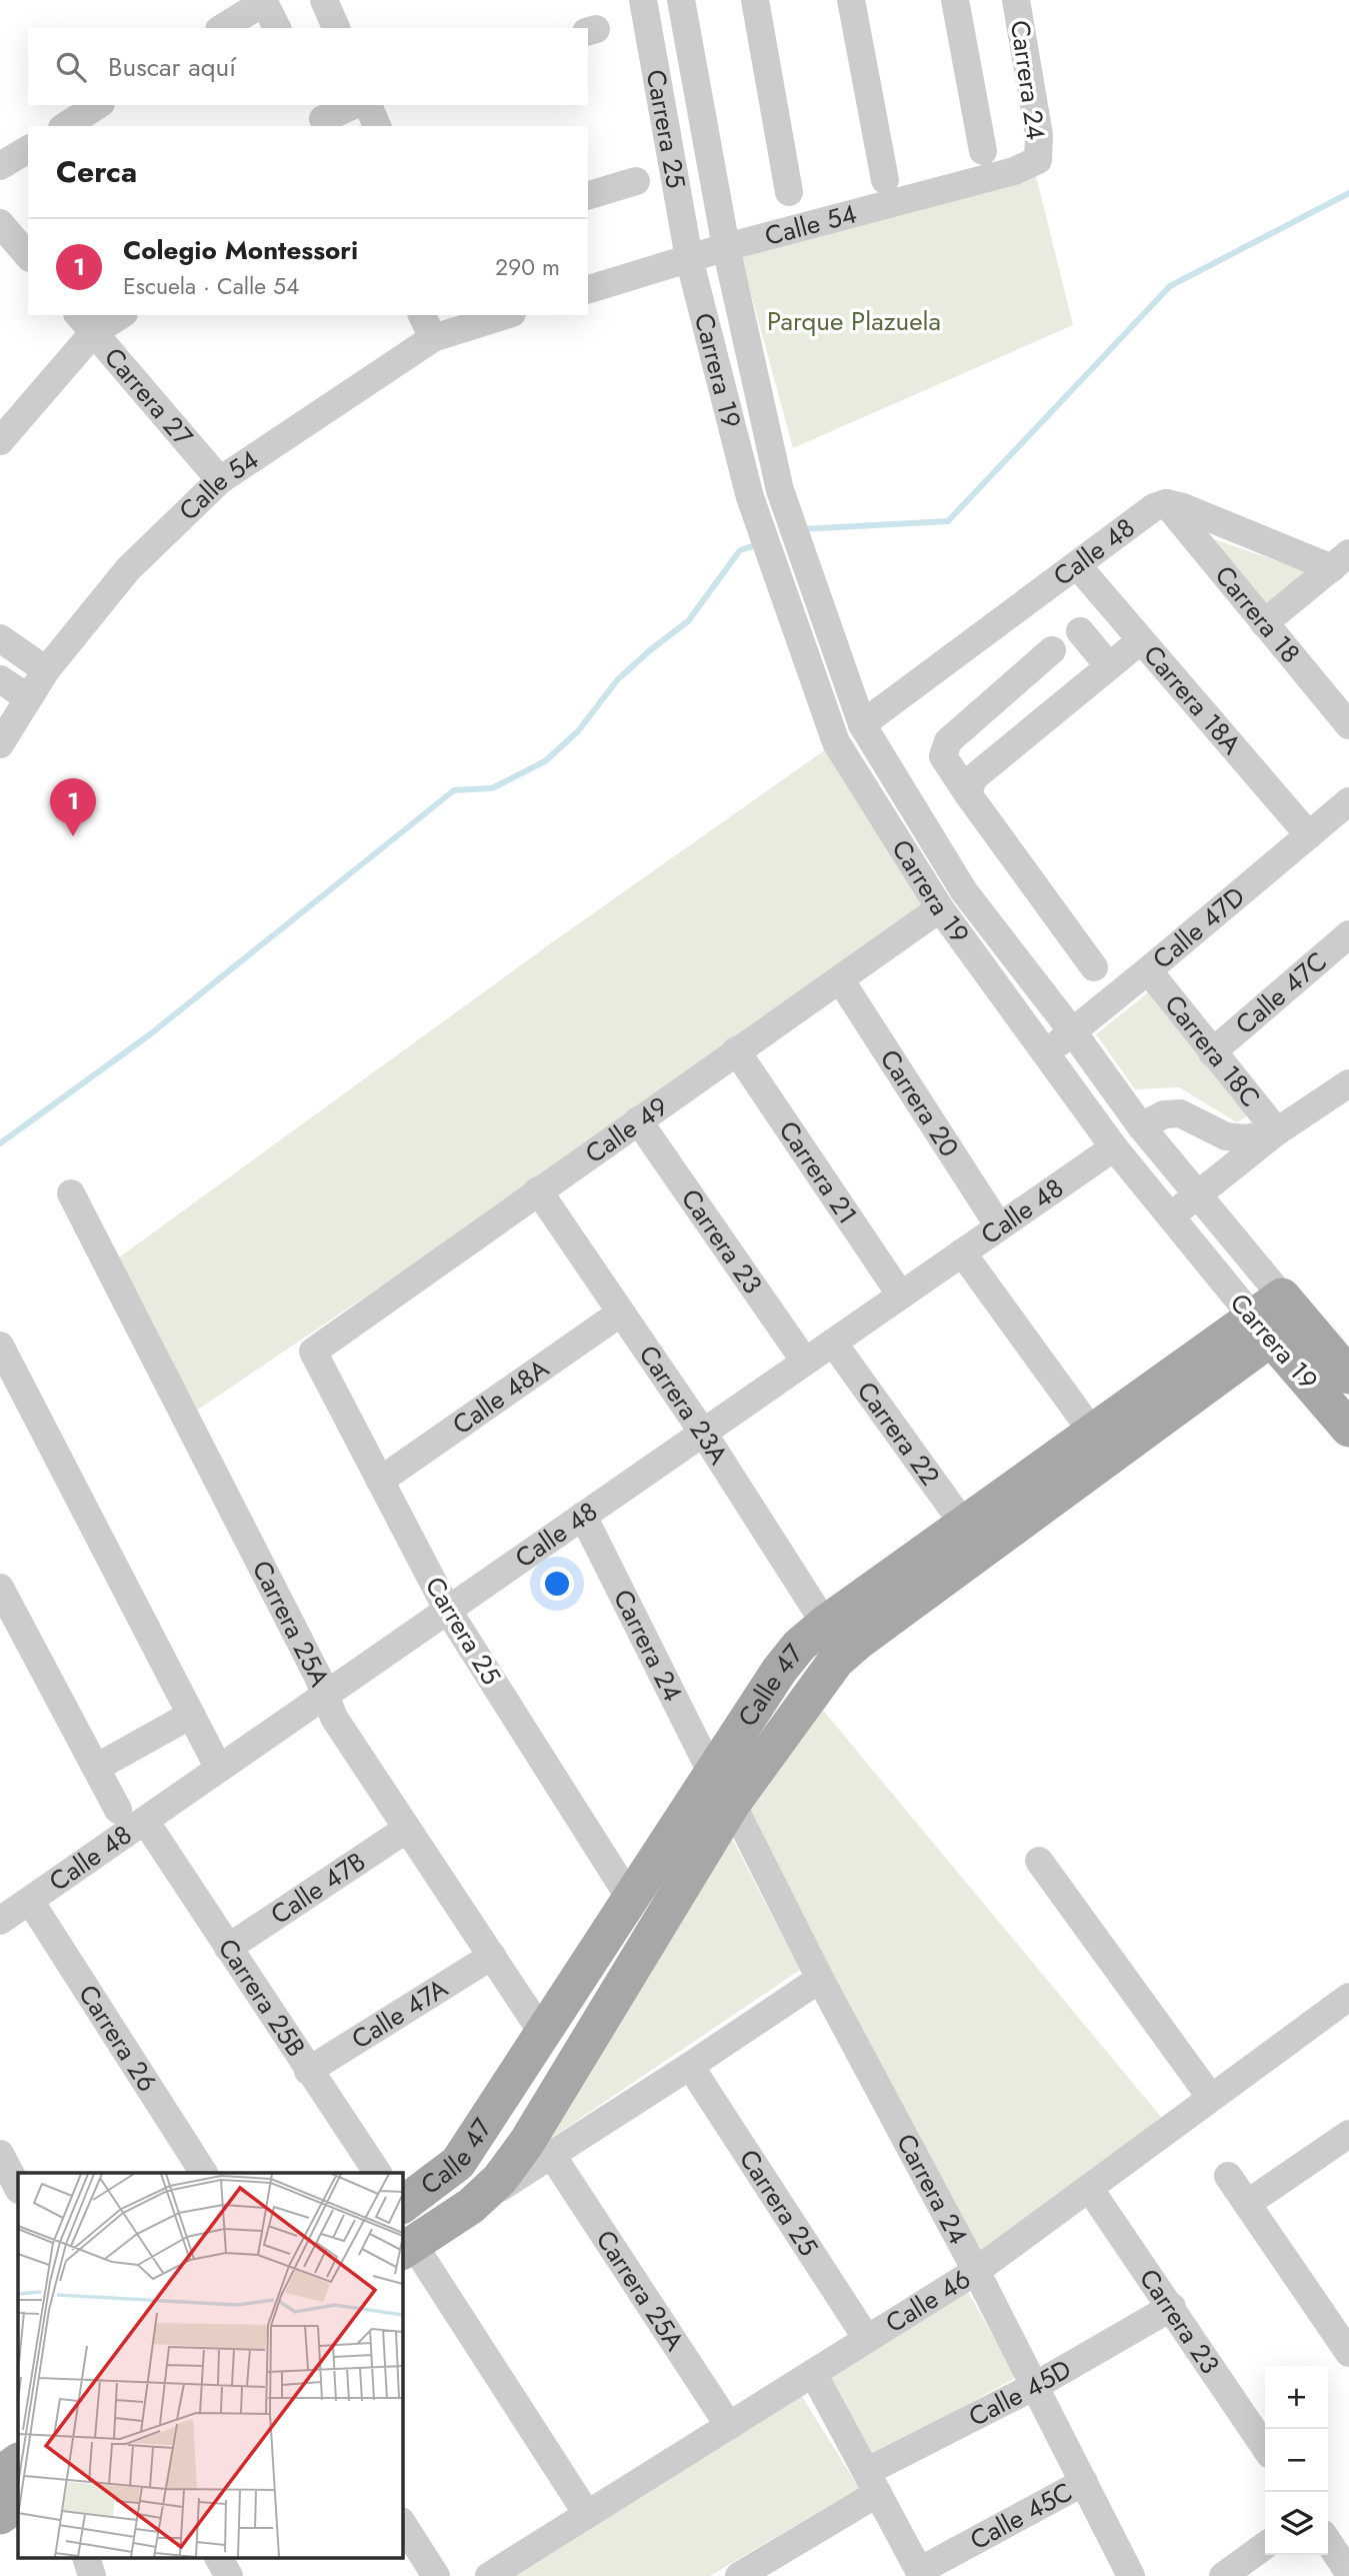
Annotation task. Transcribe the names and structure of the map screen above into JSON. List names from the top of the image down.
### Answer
{
  "streets": {
    "main road": ["Carrera 19", "Calle 47"],
    "street": [
      "Carrera 24",
      "Carrera 25",
      "Calle 54",
      "Carrera 27",
      "Calle 48",
      "Carrera 18",
      "Carrera 18A",
      "Calle 47D",
      "Calle 47C",
      "Carrera 18C",
      "Carrera 20",
      "Calle 49",
      "Carrera 21",
      "Carrera 23",
      "Calle 48A",
      "Carrera 23A",
      "Carrera 22",
      "Carrera 25A",
      "Calle 47B",
      "Carrera 25B",
      "Calle 47A",
      "Carrera 26",
      "Calle 46",
      "Calle 45D",
      "Calle 45C"
    ]
  },
  "crossings": [
    ["Carrera 24", "Calle 54"],
    ["Carrera 24", "Calle 48"],
    ["Carrera 24", "Calle 47"],
    ["Carrera 24", "Calle 46"],
    ["Carrera 24", "Calle 45D"],
    ["Carrera 24", "Calle 45C"],
    ["Carrera 25", "Calle 54"],
    ["Carrera 25", "Carrera 19"],
    ["Carrera 25", "Calle 48"],
    ["Carrera 25", "Calle 49"],
    ["Carrera 25", "Calle 48A"],
    ["Carrera 25", "Calle 47"],
    ["Carrera 25", "Calle 46"],
    ["Calle 54", "Carrera 19"],
    ["Calle 54", "Carrera 27"],
    ["Carrera 19", "Calle 48"],
    ["Carrera 19", "Calle 47D"],
    ["Carrera 19", "Calle 49"],
    ["Carrera 19", "Calle 47"],
    ["Calle 48", "Carrera 18"],
    ["Calle 48", "Carrera 18A"],
    ["Calle 48", "Carrera 20"],
    ["Calle 48", "Carrera 21"],
    ["Calle 48", "Carrera 23"],
    ["Calle 48", "Carrera 23A"],
    ["Calle 48", "Carrera 22"],
    ["Calle 48", "Carrera 25A"],
    ["Calle 48", "Carrera 25B"],
    ["Calle 48", "Carrera 26"],
    ["Carrera 18A", "Calle 47D"],
    ["Calle 47D", "Carrera 18C"],
    ["Calle 47C", "Carrera 18C"],
    ["Carrera 20", "Calle 49"],
    ["Calle 49", "Carrera 21"],
    ["Calle 49", "Carrera 23"],
    ["Calle 49", "Carrera 23A"],
    ["Carrera 23", "Calle 46"],
    ["Carrera 23", "Calle 45D"],
    ["Calle 48A", "Carrera 23A"],
    ["Carrera 23A", "Calle 47"],
    ["Carrera 22", "Calle 47"],
    ["Carrera 25A", "Calle 47"],
    ["Carrera 25A", "Calle 47B"],
    ["Carrera 25A", "Calle 47A"],
    ["Carrera 25A", "Calle 46"],
    ["Calle 47B", "Carrera 25B"],
    ["Carrera 25B", "Calle 47A"]
  ],
  "parks": ["Parque Plazuela"],
  "page": {
    "search": "Buscar aquí",
    "heading": "Cerca",
    "list": [
      {
        "mark": "1",
        "name": "Colegio Montessori",
        "note": "Escuela · Calle 54",
        "value": "290 m"
      }
    ],
    "pins": "1",
    "map_buttons": ["+", "−"]
  }
}
